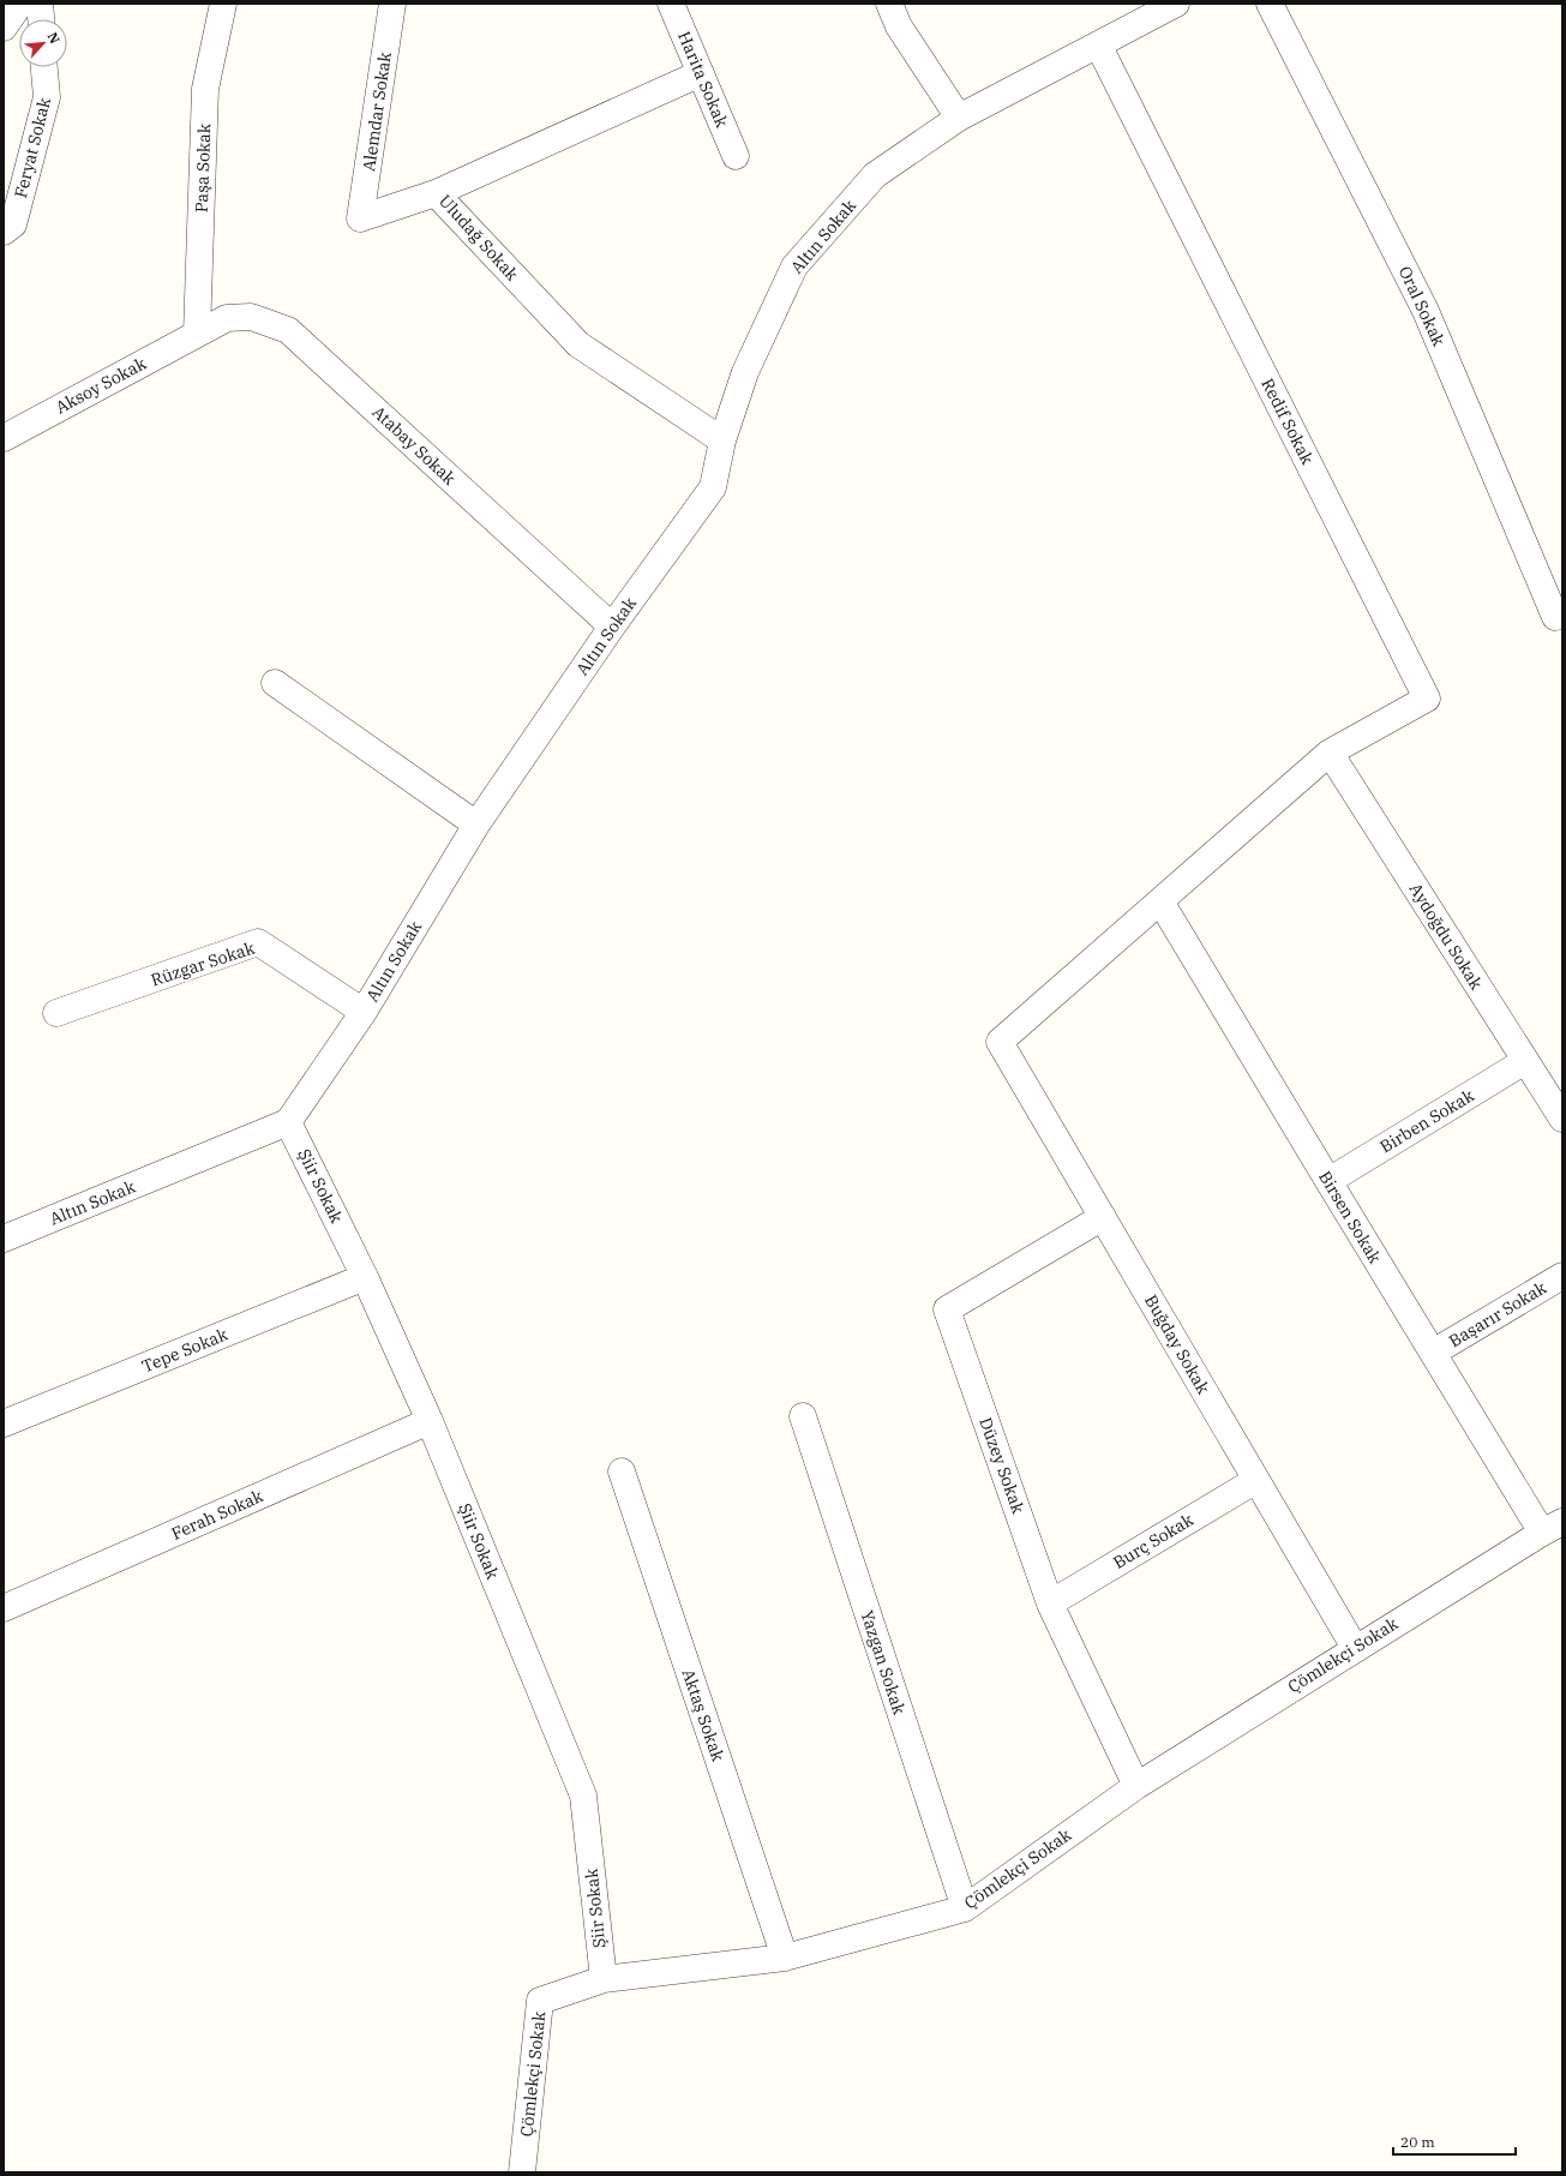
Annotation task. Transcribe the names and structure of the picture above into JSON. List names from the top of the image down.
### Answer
{
  "streets": {
    "street": [
      "Harita Sokak",
      "Alemdar Sokak",
      "Feryat Sokak",
      "Paşa Sokak",
      "Altın Sokak",
      "Uludağ Sokak",
      "Oral Sokak",
      "Aksoy Sokak",
      "Redif Sokak",
      "Atabay Sokak",
      "Aydoğdu Sokak",
      "Rüzgar Sokak",
      "Birben Sokak",
      "Şiir Sokak",
      "Birsen Sokak",
      "Başarır Sokak",
      "Buğday Sokak",
      "Tepe Sokak",
      "Düzey Sokak",
      "Ferah Sokak",
      "Burç Sokak",
      "Çömlekçi Sokak",
      "Yazgan Sokak",
      "Aktaş Sokak"
    ]
  },
  "crossings": [
    ["Harita Sokak", "Uludağ Sokak"],
    ["Alemdar Sokak", "Uludağ Sokak"],
    ["Paşa Sokak", "Aksoy Sokak"],
    ["Paşa Sokak", "Atabay Sokak"],
    ["Altın Sokak", "Uludağ Sokak"],
    ["Altın Sokak", "Redif Sokak"],
    ["Altın Sokak", "Atabay Sokak"],
    ["Altın Sokak", "Rüzgar Sokak"],
    ["Altın Sokak", "Şiir Sokak"],
    ["Aksoy Sokak", "Atabay Sokak"],
    ["Redif Sokak", "Aydoğdu Sokak"],
    ["Aydoğdu Sokak", "Birben Sokak"],
    ["Birben Sokak", "Birsen Sokak"],
    ["Şiir Sokak", "Tepe Sokak"],
    ["Şiir Sokak", "Ferah Sokak"],
    ["Şiir Sokak", "Çömlekçi Sokak"],
    ["Birsen Sokak", "Başarır Sokak"],
    ["Birsen Sokak", "Buğday Sokak"],
    ["Birsen Sokak", "Çömlekçi Sokak"],
    ["Buğday Sokak", "Düzey Sokak"],
    ["Buğday Sokak", "Burç Sokak"],
    ["Buğday Sokak", "Çömlekçi Sokak"],
    ["Düzey Sokak", "Burç Sokak"],
    ["Düzey Sokak", "Çömlekçi Sokak"],
    ["Çömlekçi Sokak", "Yazgan Sokak"],
    ["Çömlekçi Sokak", "Aktaş Sokak"]
  ],
  "scale_bar": "20 m",
  "north": "top right"
}
